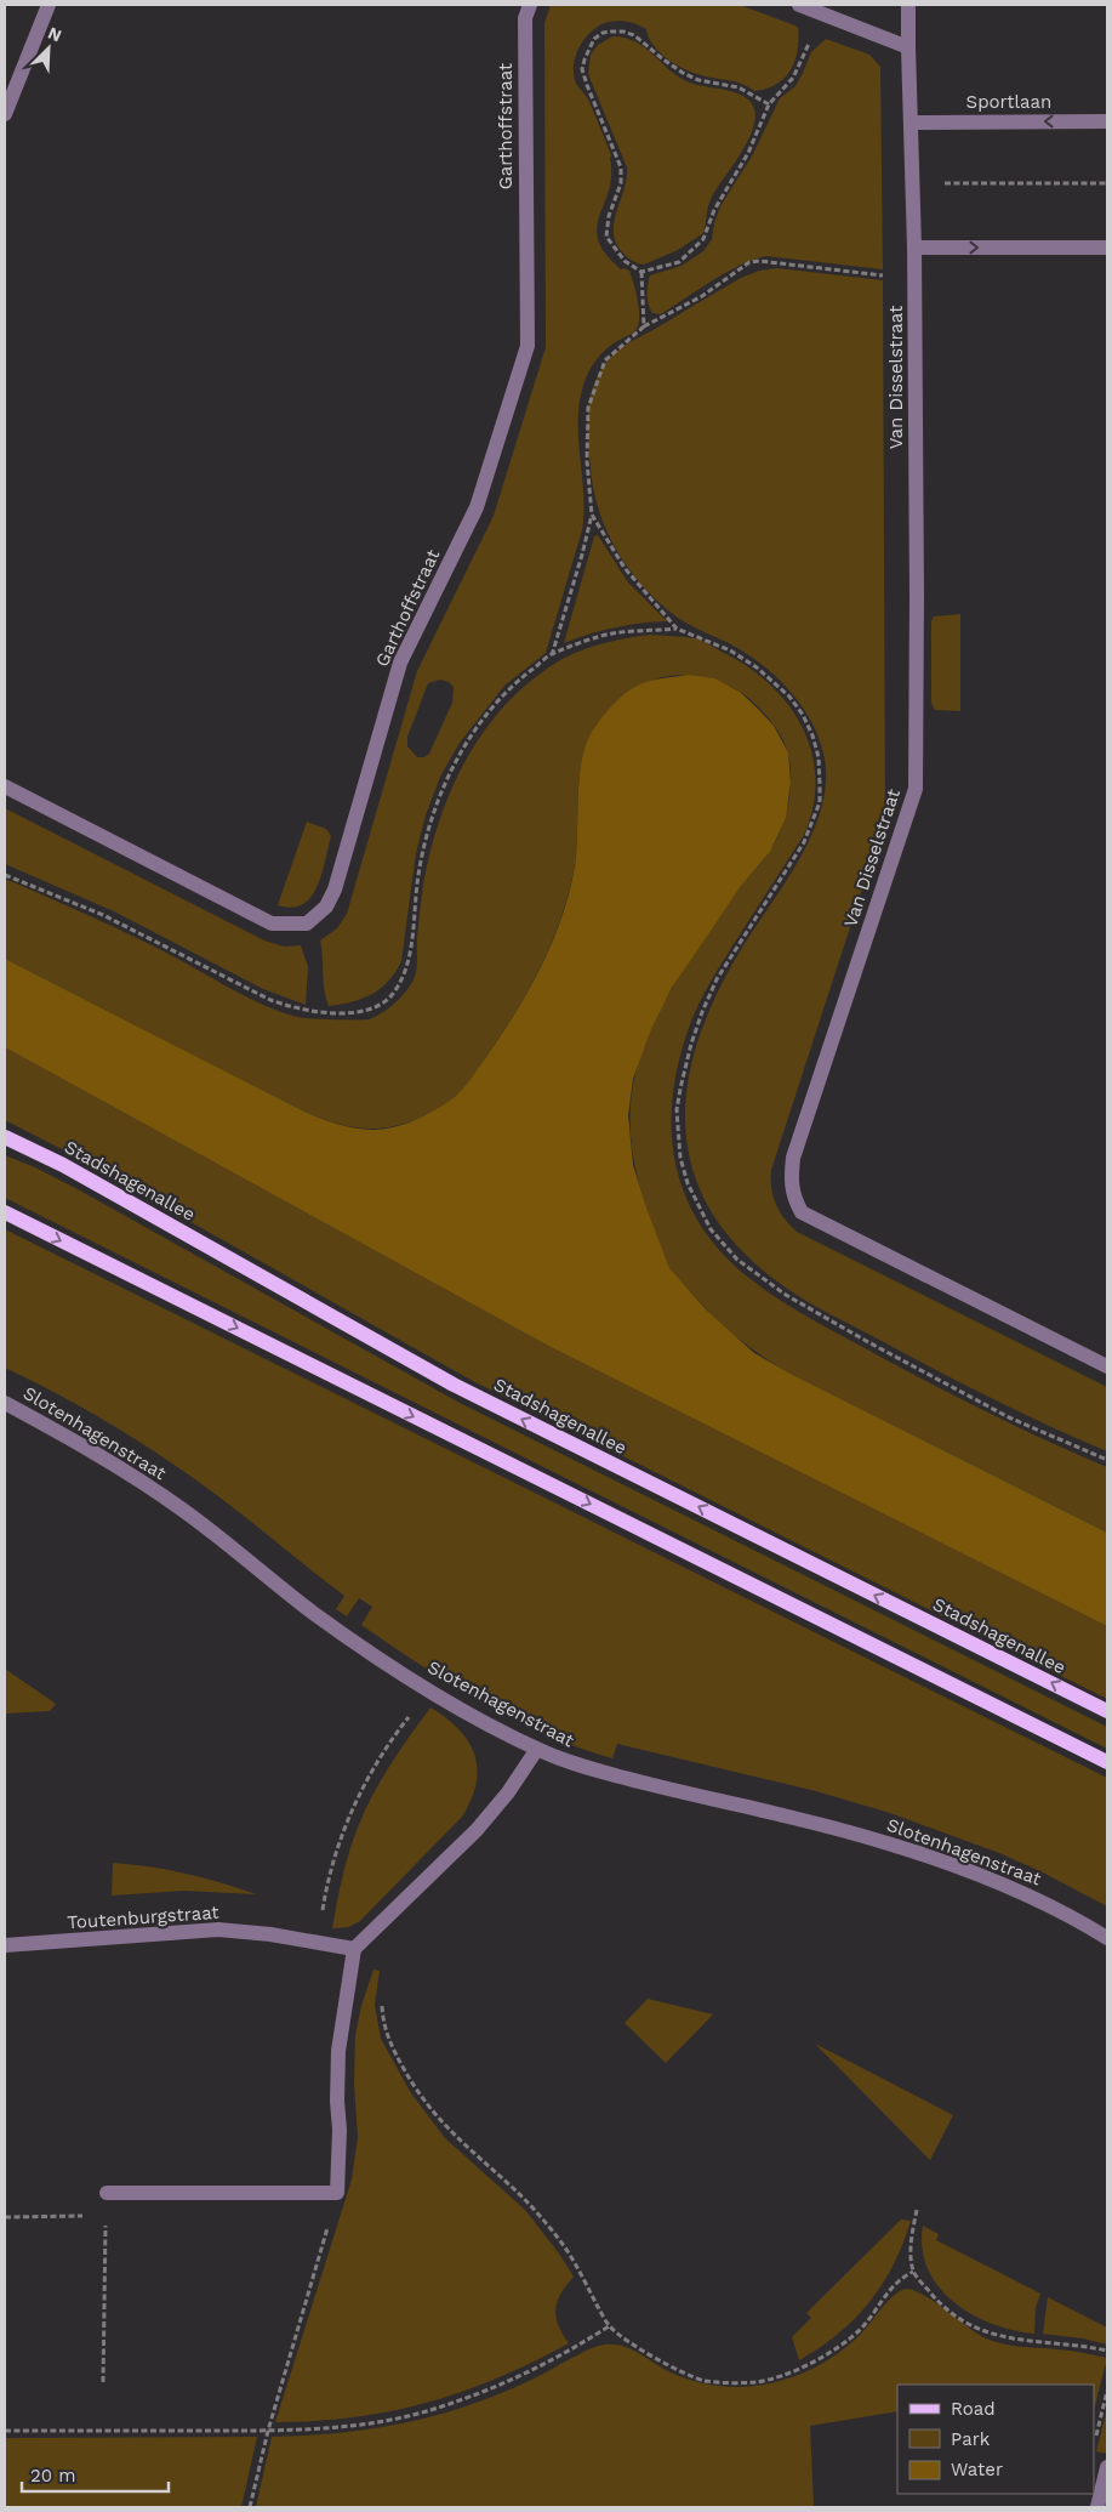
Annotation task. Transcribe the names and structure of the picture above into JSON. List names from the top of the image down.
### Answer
{
  "streets": {
    "main road": ["Stadshagenallee"],
    "street": [
      "Sportlaan",
      "Garthoffstraat",
      "Van Disselstraat",
      "Slotenhagenstraat",
      "Toutenburgstraat"
    ]
  },
  "crossings": [
    ["Sportlaan", "Van Disselstraat"]
  ],
  "legend": ["Road", "Park", "Water"],
  "scale_bar": "20 m",
  "north": "top right"
}
